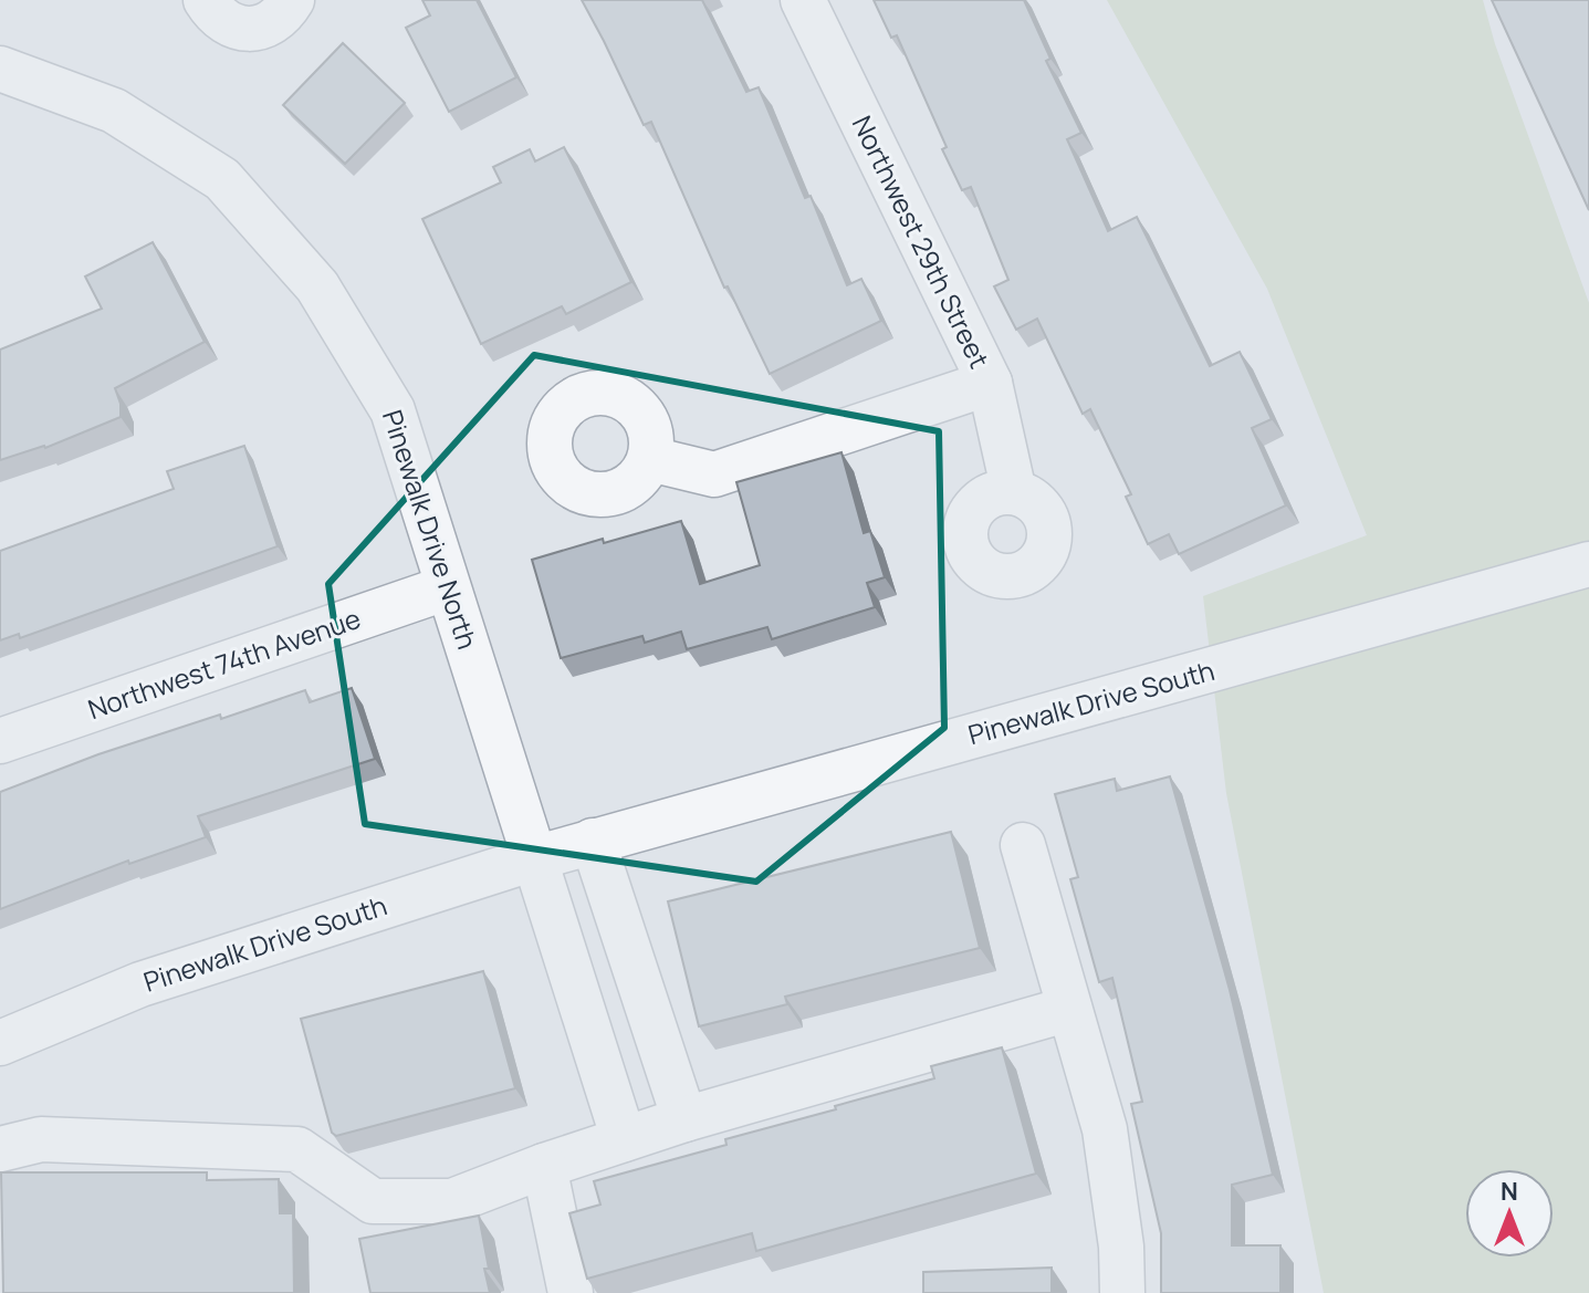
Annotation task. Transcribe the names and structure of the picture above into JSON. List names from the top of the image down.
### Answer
{
  "streets": {
    "street": [
      "Northwest 29th Street",
      "Pinewalk Drive North",
      "Northwest 74th Avenue",
      "Pinewalk Drive South"
    ]
  },
  "crossings": [
    ["Pinewalk Drive North", "Northwest 74th Avenue"],
    ["Pinewalk Drive North", "Pinewalk Drive South"]
  ],
  "north": "top"
}
